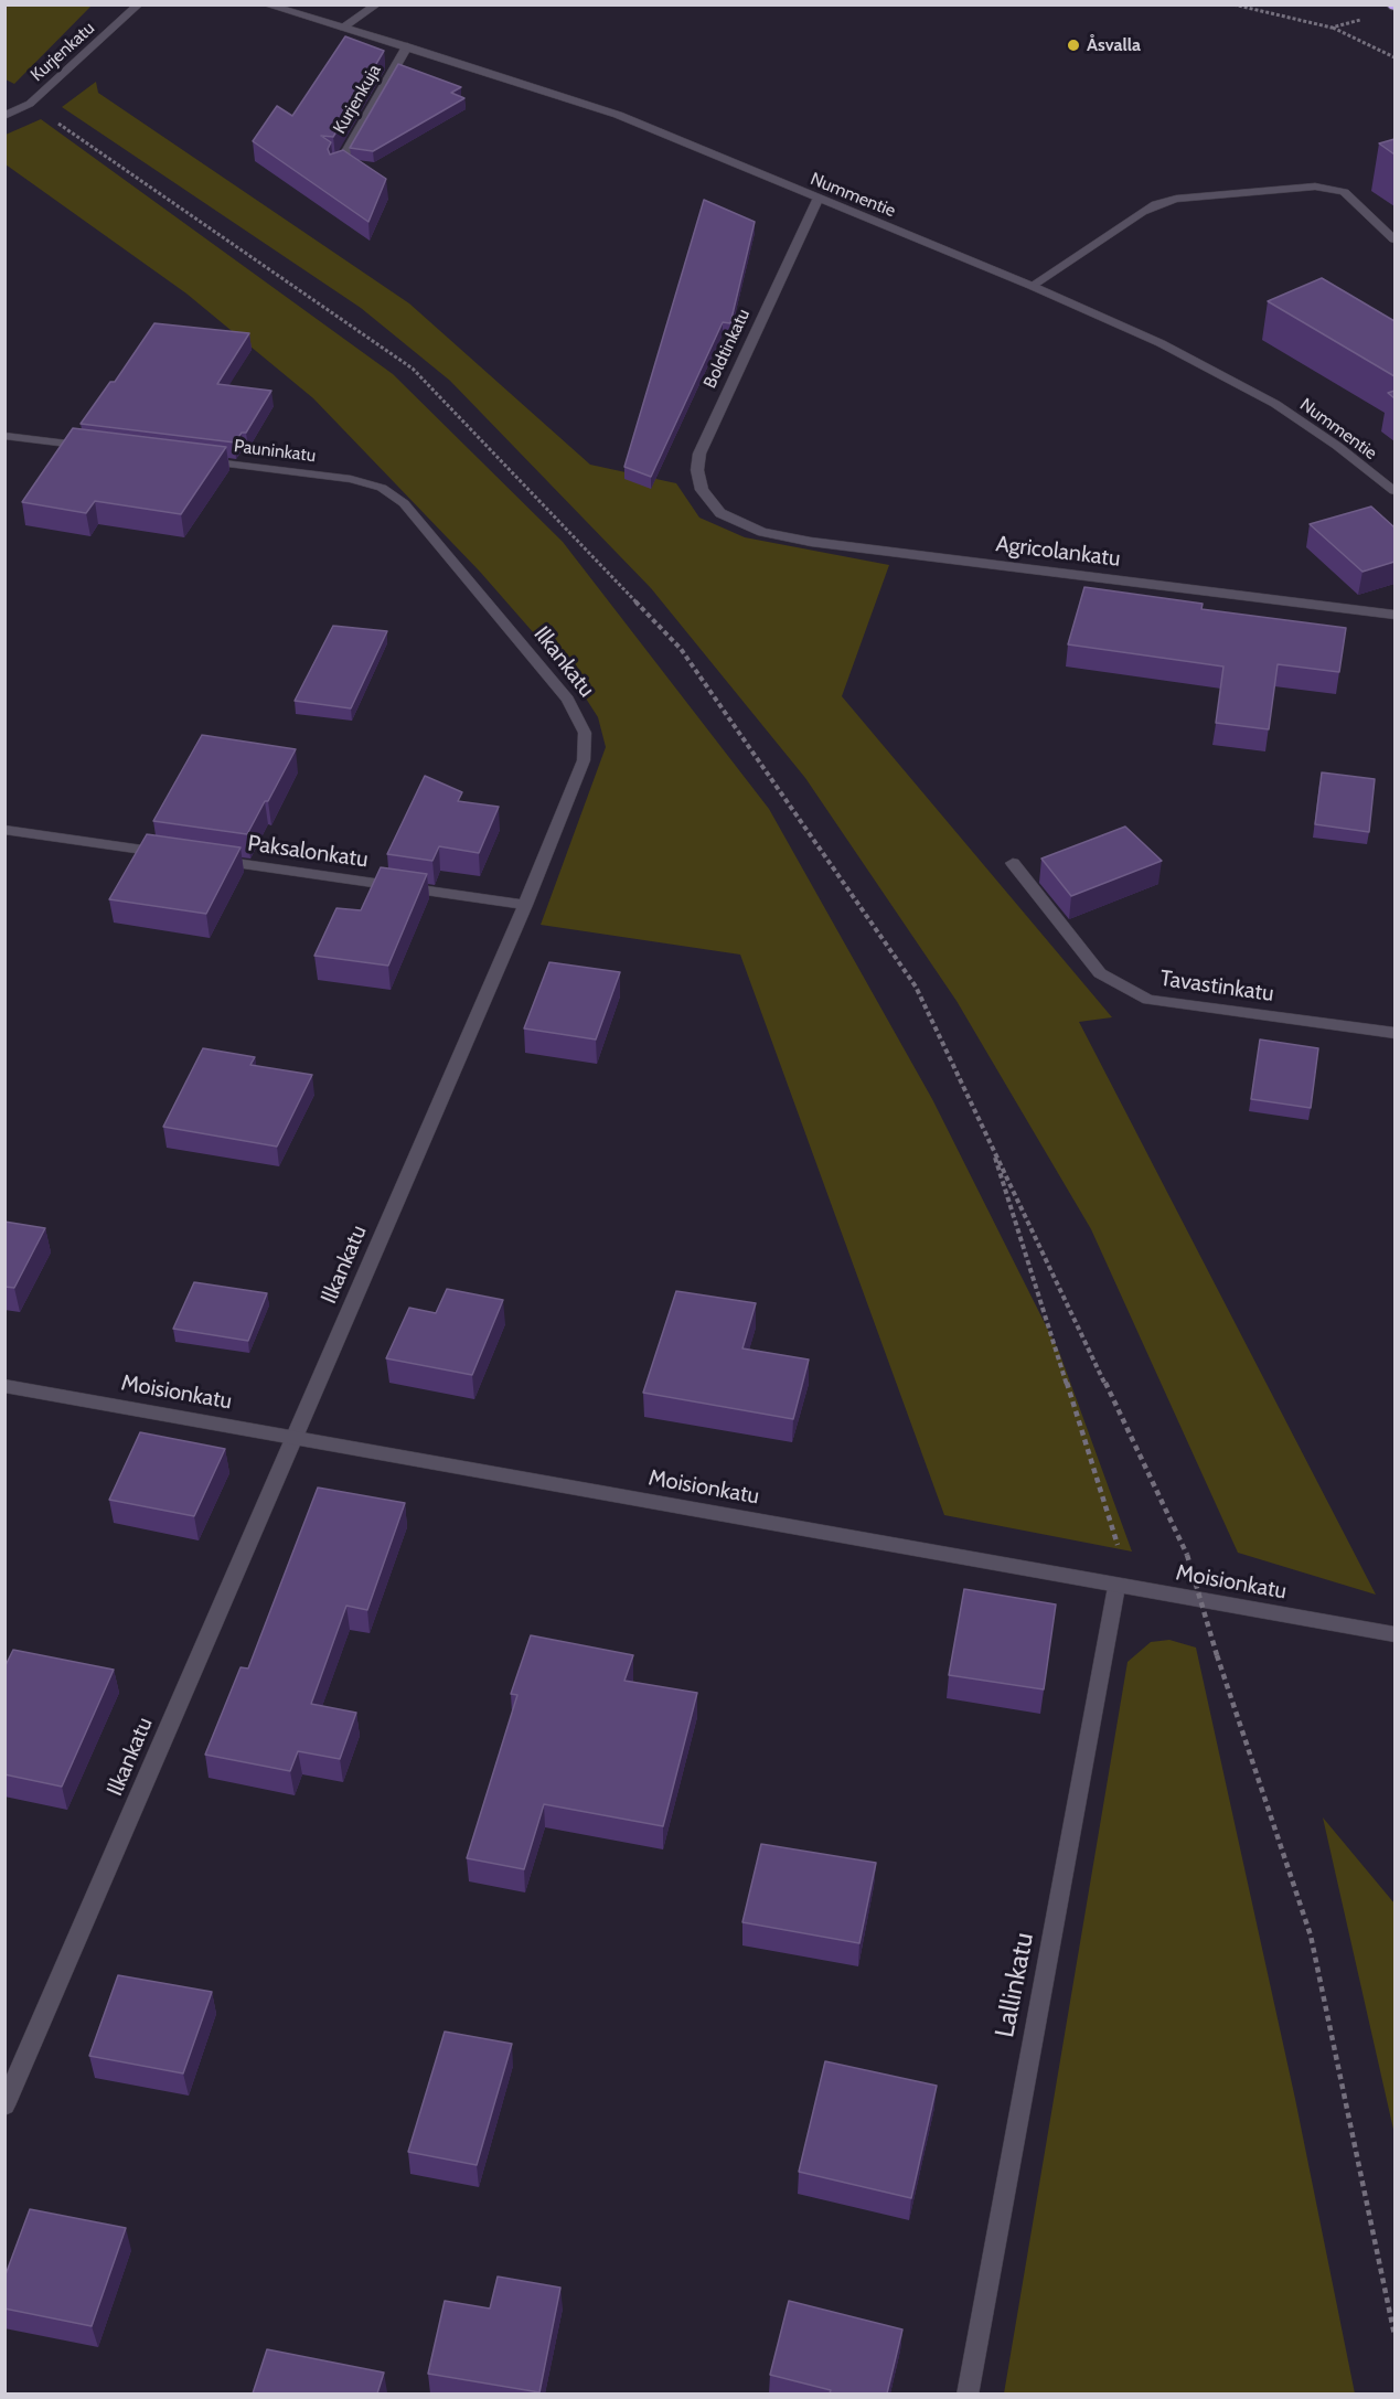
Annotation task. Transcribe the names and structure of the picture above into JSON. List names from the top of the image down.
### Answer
{
  "streets": {
    "street": [
      "Kurjenkatu",
      "Kurjenkuja",
      "Nummentie",
      "Boldtinkatu",
      "Pauninkatu",
      "Agricolankatu",
      "Ilkankatu",
      "Paksalonkatu",
      "Tavastinkatu",
      "Moisionkatu",
      "Lallinkatu"
    ]
  },
  "crossings": [
    ["Kurjenkuja", "Nummentie"],
    ["Nummentie", "Boldtinkatu"],
    ["Boldtinkatu", "Agricolankatu"],
    ["Pauninkatu", "Ilkankatu"],
    ["Ilkankatu", "Paksalonkatu"],
    ["Ilkankatu", "Moisionkatu"],
    ["Moisionkatu", "Lallinkatu"]
  ],
  "places": ["Åsvalla"]
}
